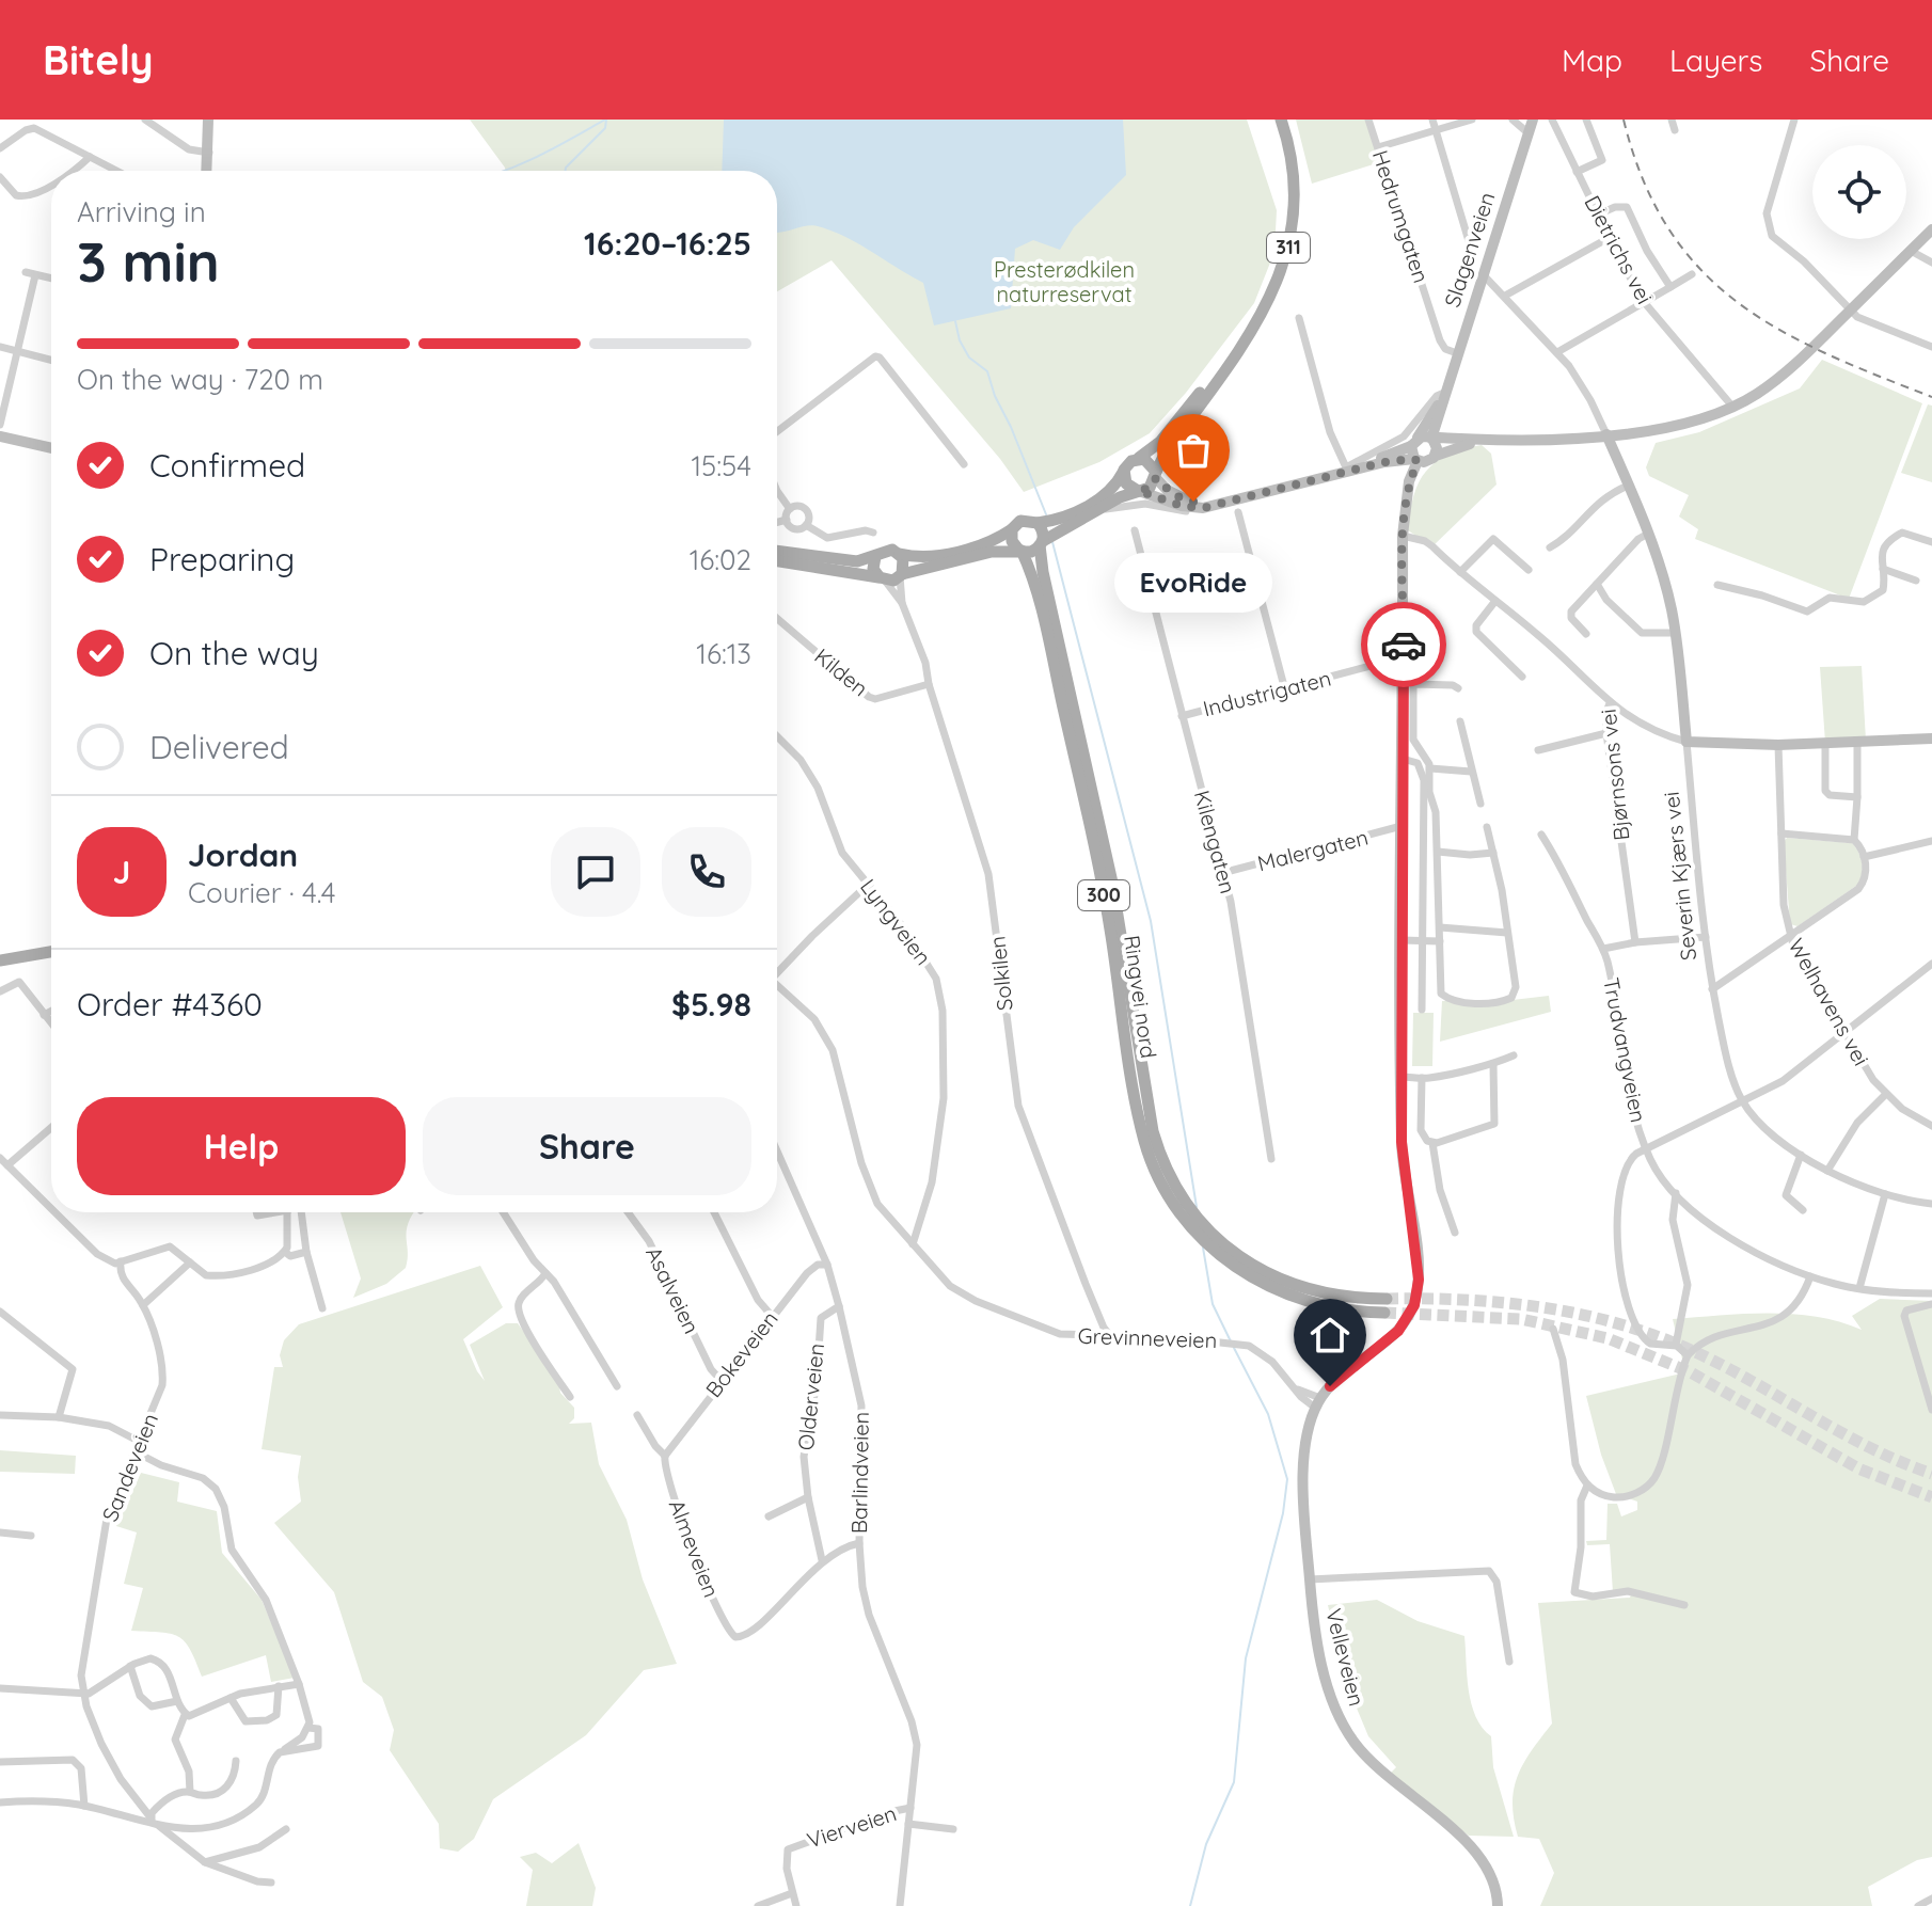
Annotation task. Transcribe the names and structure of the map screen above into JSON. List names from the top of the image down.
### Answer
{
  "streets": {
    "main road": [
      "311",
      "Slagenveien",
      "Severin Kjærs vei",
      "300",
      "Ringvei nord",
      "Velleveien"
    ],
    "street": [
      "Hedrumgaten",
      "Dietrichs vei",
      "Kilden",
      "Industrigaten",
      "Bjørnsons vei",
      "Kilengaten",
      "Malergaten",
      "Lyngveien",
      "Solkilen",
      "Welhavens vei",
      "Trudvangveien",
      "Asalveien",
      "Grevinneveien",
      "Bokeveien",
      "Olderveien",
      "Sandeveien",
      "Barlindveien",
      "Almeveien",
      "Vierveien"
    ]
  },
  "crossings": [
    ["Hedrumgaten", "Slagenveien"],
    ["311", "Solkilen"],
    ["311", "Ringvei nord"],
    ["Slagenveien", "Industrigaten"],
    ["Slagenveien", "Bjørnsons vei"],
    ["Slagenveien", "Malergaten"],
    ["Slagenveien", "Grevinneveien"],
    ["Slagenveien", "Velleveien"],
    ["Kilden", "Solkilen"],
    ["Industrigaten", "Kilengaten"],
    ["Kilengaten", "Malergaten"],
    ["Lyngveien", "Grevinneveien"],
    ["Solkilen", "Grevinneveien"],
    ["Asalveien", "Bokeveien"],
    ["Grevinneveien", "Velleveien"],
    ["Bokeveien", "Barlindveien"],
    ["Bokeveien", "Almeveien"],
    ["Olderveien", "Barlindveien"],
    ["Olderveien", "Almeveien"],
    ["Barlindveien", "Vierveien"]
  ],
  "parks": ["Presterødkilen naturreservat"],
  "places": ["EvoRide"],
  "page": {
    "header": "Bitely",
    "nav": ["Map", "Layers", "Share"],
    "heading": ["3 min", "Arriving in", "16:20–16:25"],
    "panel": [
      "Jordan",
      "Courier · 4.4",
      "Order #4360",
      "$5.98"
    ],
    "bar": "On the way · 720 m",
    "list": [
      ["Confirmed", "15:54"],
      ["Preparing", "16:02"],
      ["On the way", "16:13"],
      "Delivered"
    ],
    "bubble": "EvoRide",
    "round": "J",
    "buttons": ["Help", "Share"]
  }
}
